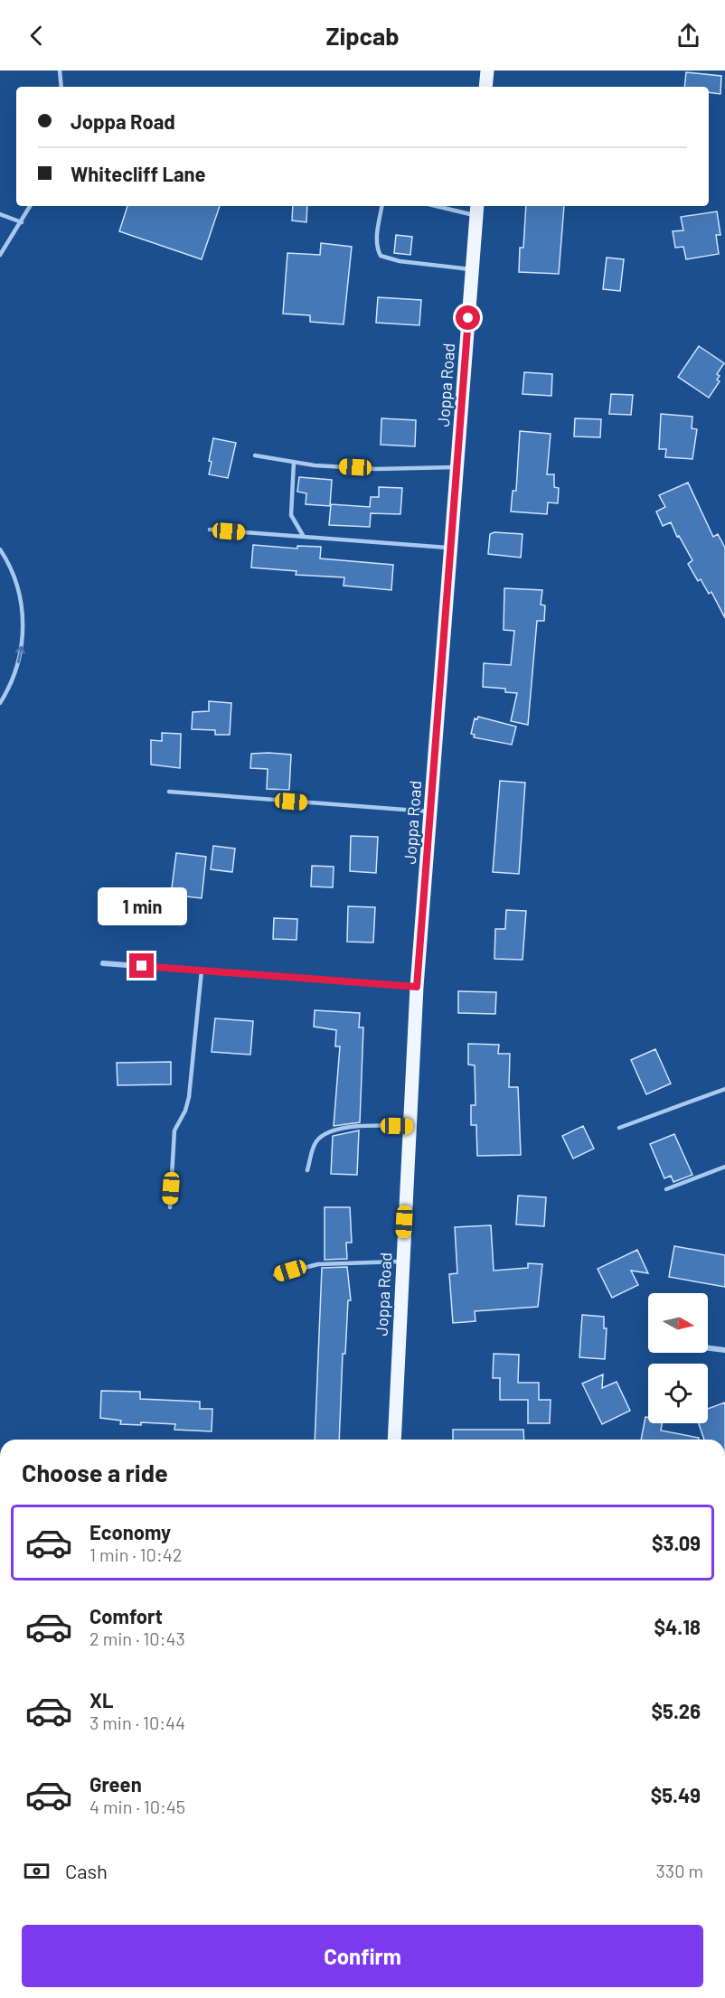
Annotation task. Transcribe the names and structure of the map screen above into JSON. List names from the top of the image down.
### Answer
{
  "streets": {
    "main road": ["Joppa Road"]
  },
  "north": "right",
  "page": {
    "header": "Zipcab",
    "banner": ["Joppa Road", "Whitecliff Lane"],
    "bubble": "1 min",
    "heading": "Choose a ride",
    "list": [
      {
        "name": "Economy",
        "note": "1 min · 10:42",
        "value": "$3.09"
      },
      {
        "name": "Comfort",
        "note": "2 min · 10:43",
        "value": "$4.18"
      },
      {
        "name": "XL",
        "note": "3 min · 10:44",
        "value": "$5.26"
      },
      {
        "name": "Green",
        "note": "4 min · 10:45",
        "value": "$5.49"
      }
    ],
    "pay": ["Cash", "330 m"],
    "buttons": "Confirm"
  }
}
